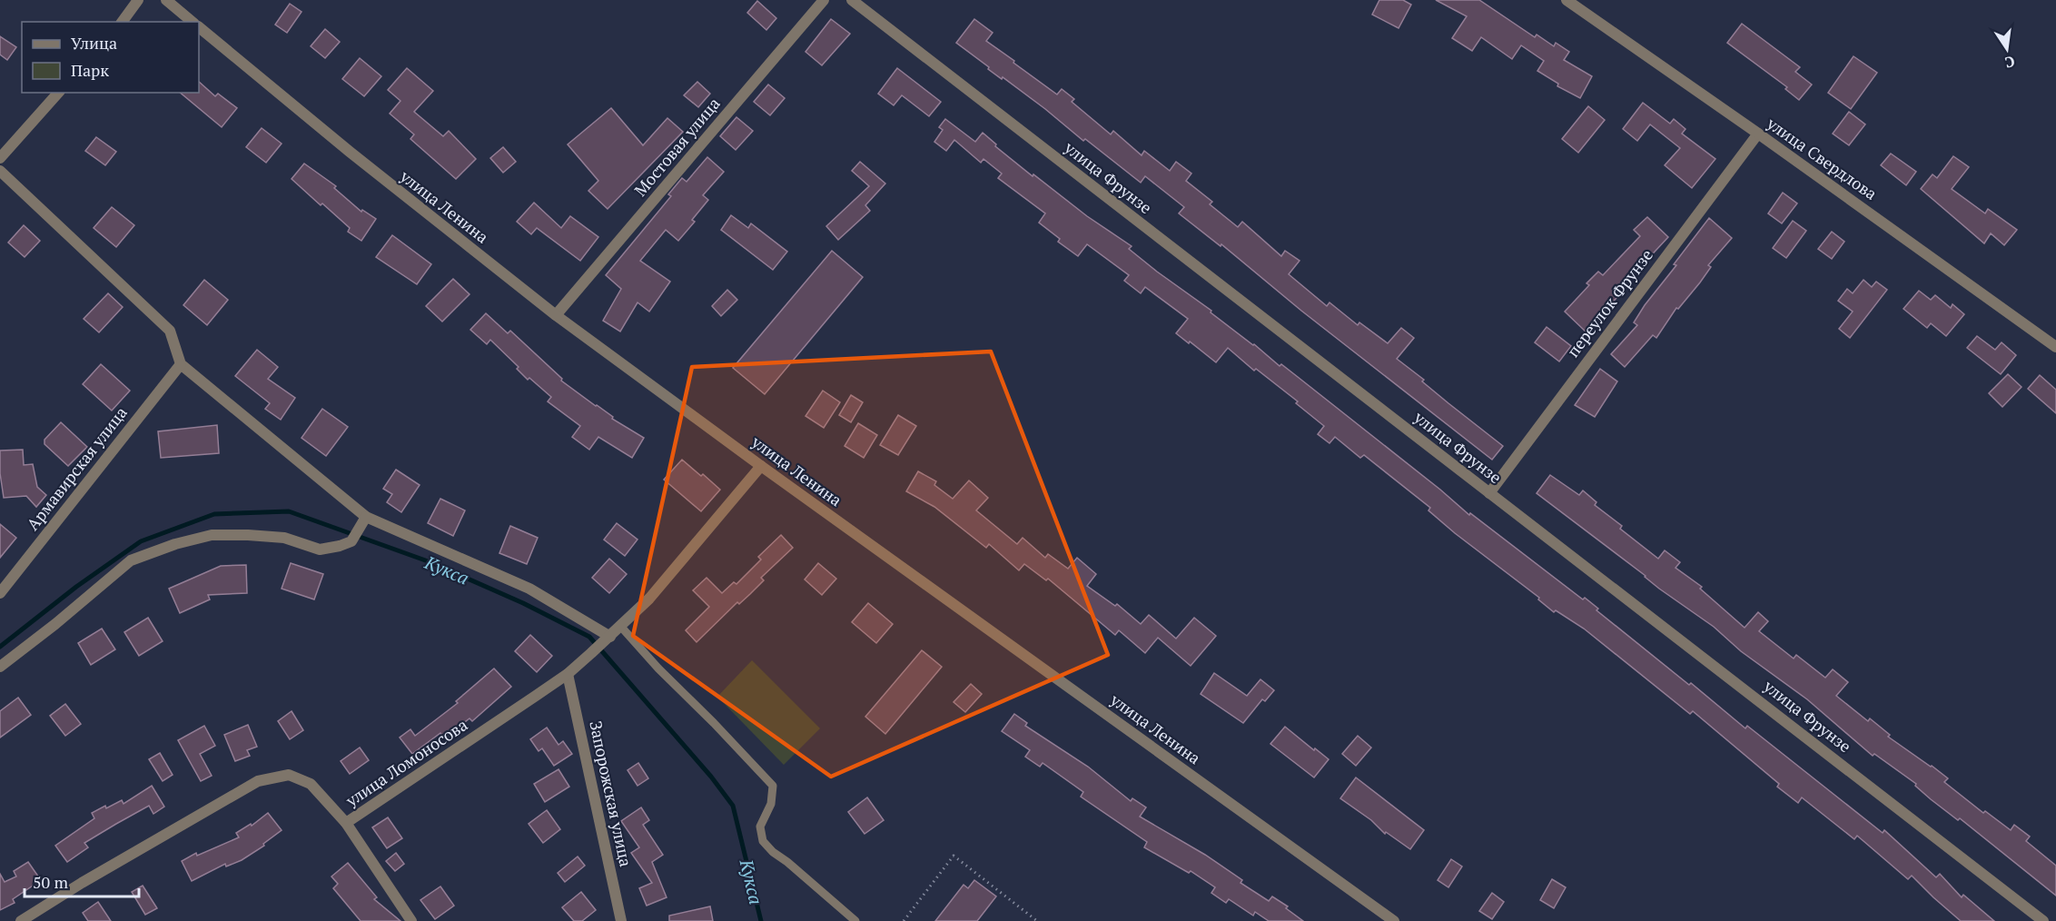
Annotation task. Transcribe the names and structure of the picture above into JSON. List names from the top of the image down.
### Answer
{
  "streets": {
    "street": [
      "Мостовая улица",
      "улица Свердлова",
      "улица Фрунзе",
      "улица Ленина",
      "переулок Фрунзе",
      "Армавирская улица",
      "улица Ломоносова",
      "Запорожская улица"
    ]
  },
  "crossings": [
    ["Мостовая улица", "улица Ленина"],
    ["улица Свердлова", "переулок Фрунзе"],
    ["улица Фрунзе", "переулок Фрунзе"],
    ["улица Ленина", "улица Ломоносова"],
    ["улица Ломоносова", "Запорожская улица"]
  ],
  "water": ["Кукса"],
  "legend": ["Улица", "Парк"],
  "scale_bar": "50 m",
  "north": "bottom"
}
